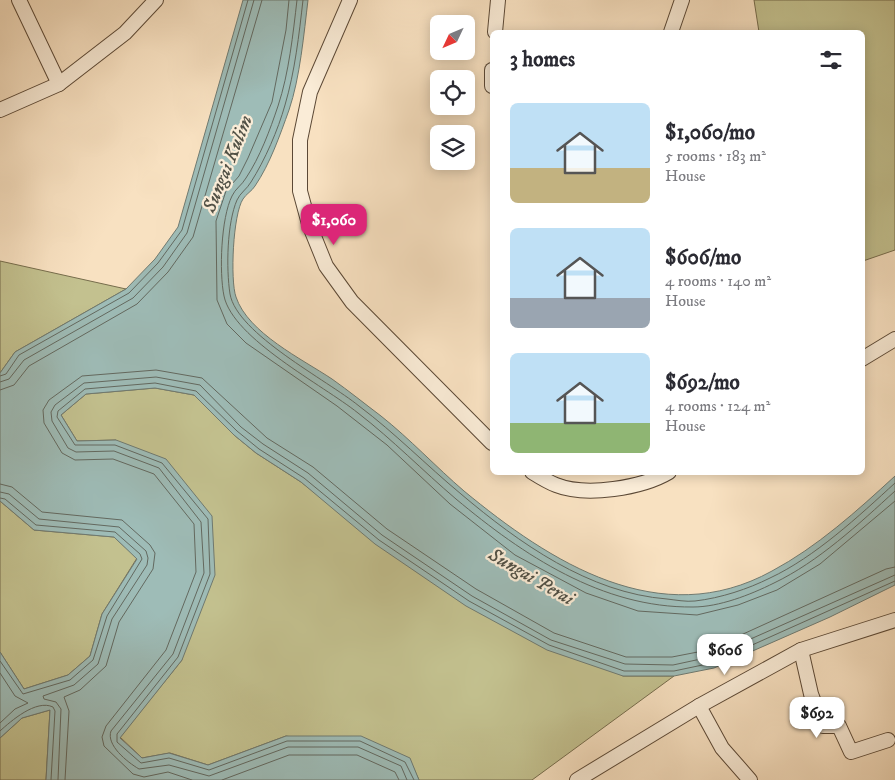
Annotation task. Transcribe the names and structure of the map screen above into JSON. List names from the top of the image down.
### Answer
{
  "water": ["Sungai Kulim", "Sungai Perai"],
  "north": "bottom left",
  "page": {
    "heading": "3 homes",
    "list": [
      {
        "name": "$1,060/mo",
        "note": "5 rooms · 183 m² · House"
      },
      {
        "name": "$606/mo",
        "note": "4 rooms · 140 m² · House"
      },
      {
        "name": "$692/mo",
        "note": "4 rooms · 124 m² · House"
      }
    ],
    "price": ["$1,060", "$606", "$692"]
  }
}
